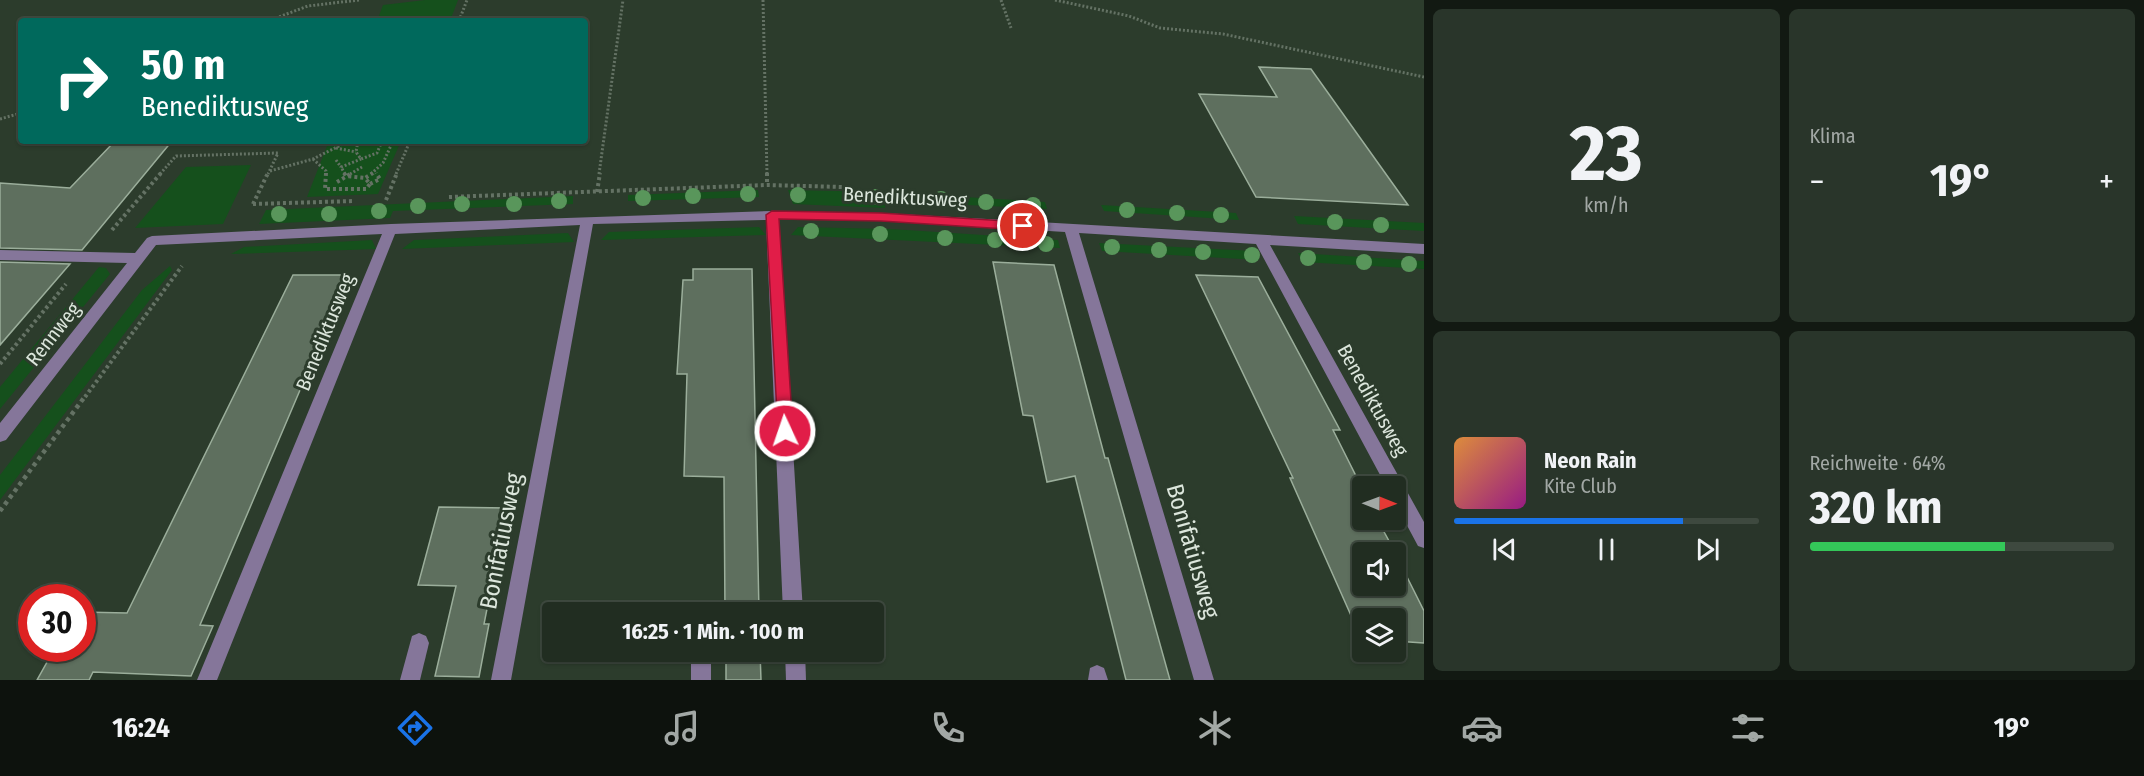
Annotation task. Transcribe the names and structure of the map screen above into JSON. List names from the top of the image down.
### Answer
{
  "streets": {
    "street": ["Benediktusweg", "Rennweg", "Bonifatiusweg"]
  },
  "crossings": [
    ["Benediktusweg", "Rennweg"],
    ["Benediktusweg", "Bonifatiusweg"]
  ],
  "north": "right",
  "page": {
    "tile": [
      ["23", "km/h"],
      "Klima",
      ["Reichweite · 64%", "320 km"]
    ],
    "turn": ["50 m", "Benediktusweg"],
    "heat": ["−", "19°", "+"],
    "song": ["Neon Rain", "Kite Club"],
    "limit": "30",
    "trip": "16:25 · 1 Min. · 100 m",
    "tabs": ["16:24", "19°"]
  }
}
